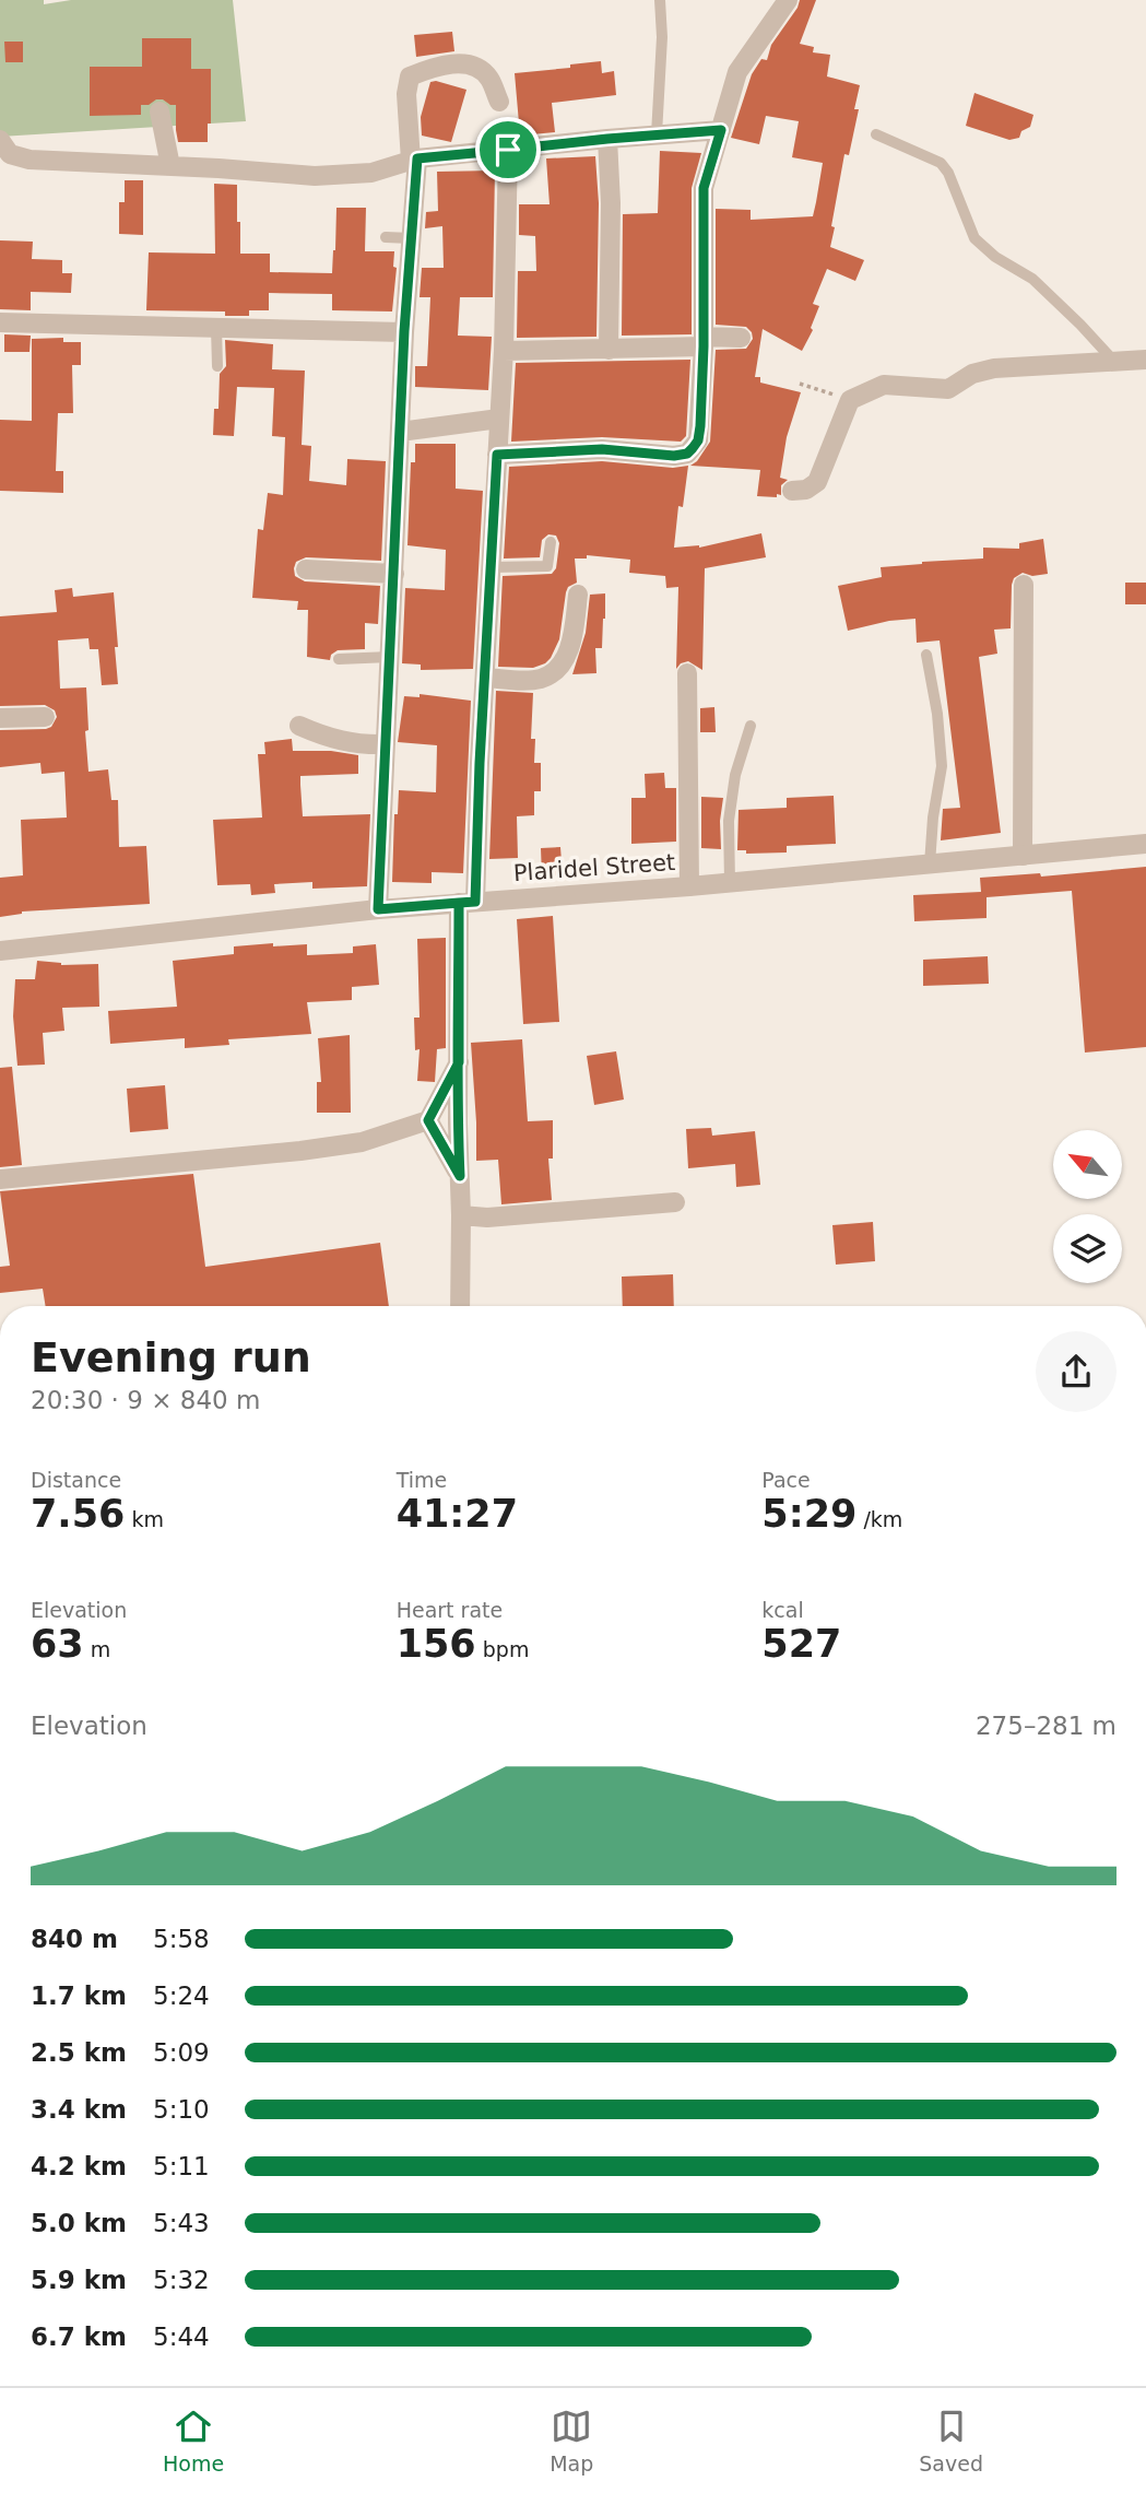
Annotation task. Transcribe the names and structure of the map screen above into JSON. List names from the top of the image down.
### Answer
{
  "streets": {
    "street": ["Plaridel Street"]
  },
  "north": "top left",
  "page": {
    "heading": ["Evening run", "20:30 · 9 × 840 m"],
    "stats": [
      ["Distance", "7.56 km"],
      ["Time", "41:27"],
      ["Pace", "5:29 /km"],
      ["Elevation", "63 m"],
      ["Heart rate", "156 bpm"],
      ["kcal", "527"]
    ],
    "chart": ["Elevation", "275–281 m"],
    "list": [
      {
        "name": "840 m",
        "note": "5:58"
      },
      {
        "name": "1.7 km",
        "note": "5:24"
      },
      {
        "name": "2.5 km",
        "note": "5:09"
      },
      {
        "name": "3.4 km",
        "note": "5:10"
      },
      {
        "name": "4.2 km",
        "note": "5:11"
      },
      {
        "name": "5.0 km",
        "note": "5:43"
      },
      {
        "name": "5.9 km",
        "note": "5:32"
      },
      {
        "name": "6.7 km",
        "note": "5:44"
      }
    ],
    "tabs": ["Home", "Map", "Saved"]
  }
}
